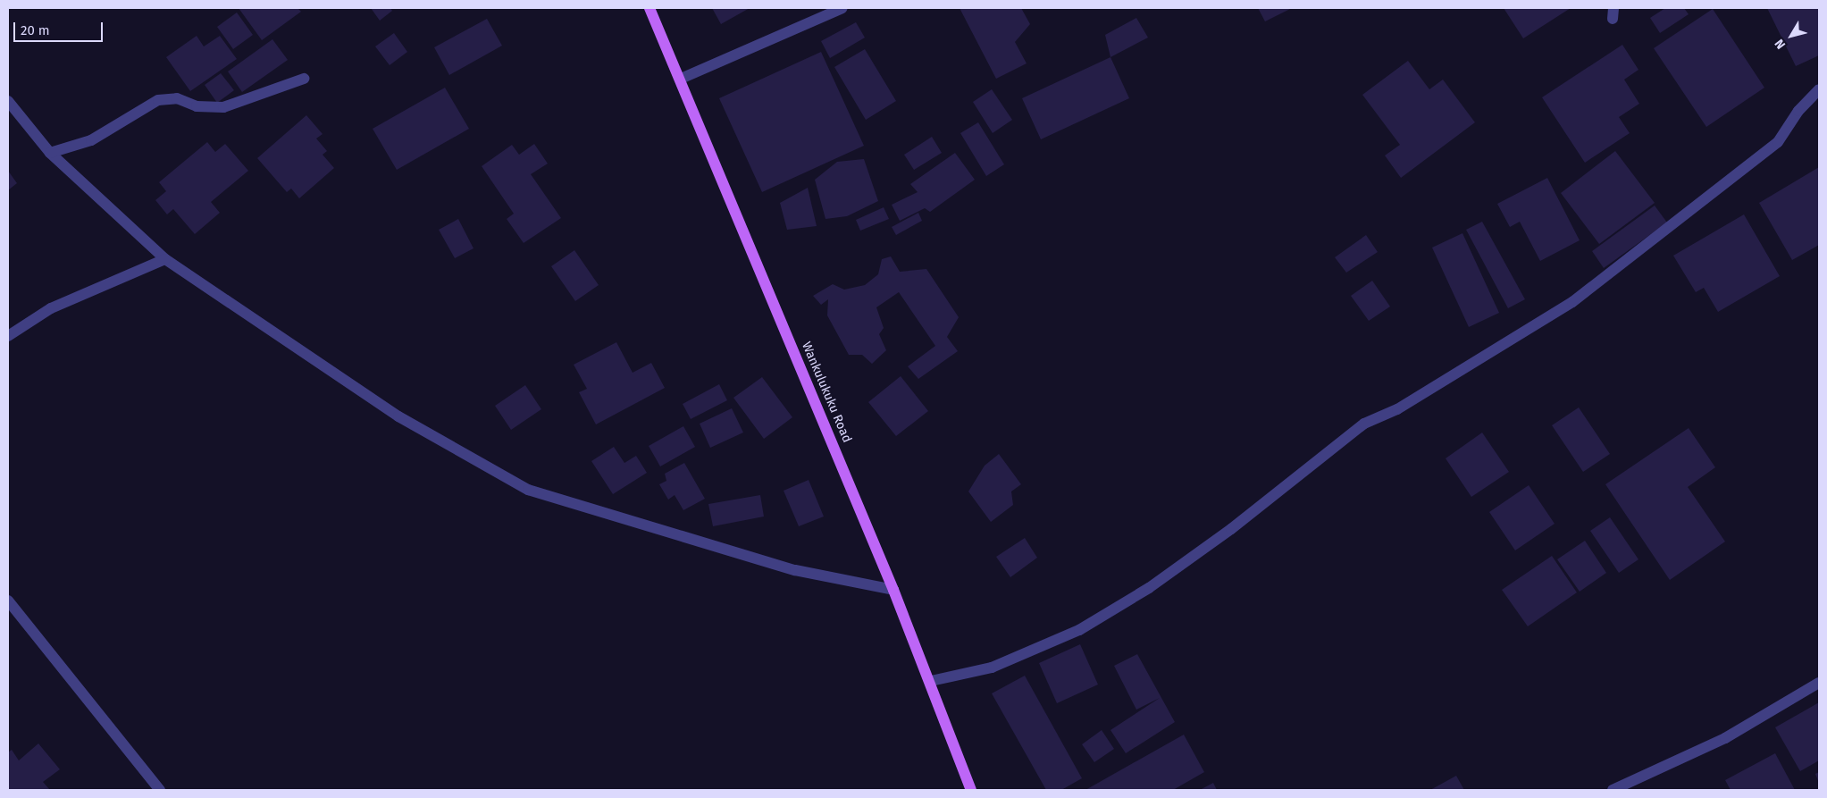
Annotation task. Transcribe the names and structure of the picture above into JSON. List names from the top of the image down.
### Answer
{
  "streets": {
    "main road": ["Wankulukuku Road"]
  },
  "scale_bar": "20 m",
  "north": "bottom left"
}
